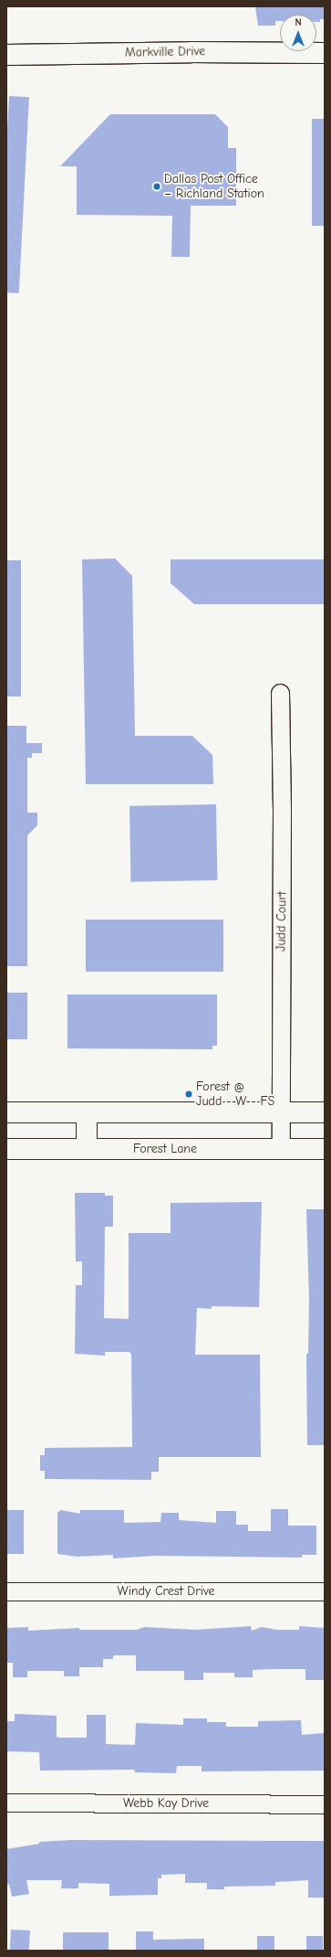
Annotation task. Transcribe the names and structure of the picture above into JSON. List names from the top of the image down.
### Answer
{
  "streets": {
    "main road": ["Markville Drive", "Forest Lane"],
    "street": ["Judd Court", "Windy Crest Drive", "Webb Kay Drive"]
  },
  "crossings": [
    ["Judd Court", "Forest Lane"]
  ],
  "places": ["Dallas Post Office – Richland Station", "Forest @ Judd - W - FS"],
  "north": "top"
}
